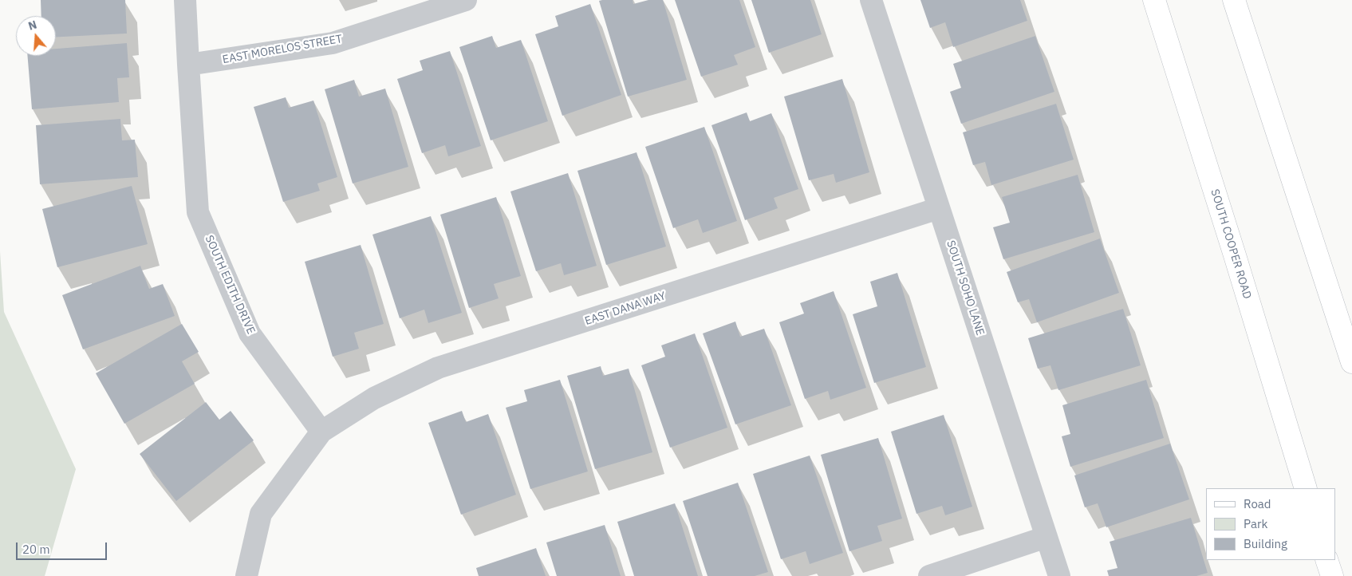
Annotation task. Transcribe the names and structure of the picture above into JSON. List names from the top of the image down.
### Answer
{
  "streets": {
    "main road": ["SOUTH COOPER ROAD"],
    "street": [
      "EAST MORELOS STREET",
      "SOUTH EDITH DRIVE",
      "SOUTH SOHO LANE",
      "EAST DANA WAY"
    ]
  },
  "crossings": [
    ["EAST MORELOS STREET", "SOUTH EDITH DRIVE"],
    ["SOUTH EDITH DRIVE", "EAST DANA WAY"],
    ["SOUTH SOHO LANE", "EAST DANA WAY"]
  ],
  "legend": ["Road", "Park", "Building"],
  "scale_bar": "20 m",
  "north": "top"
}
